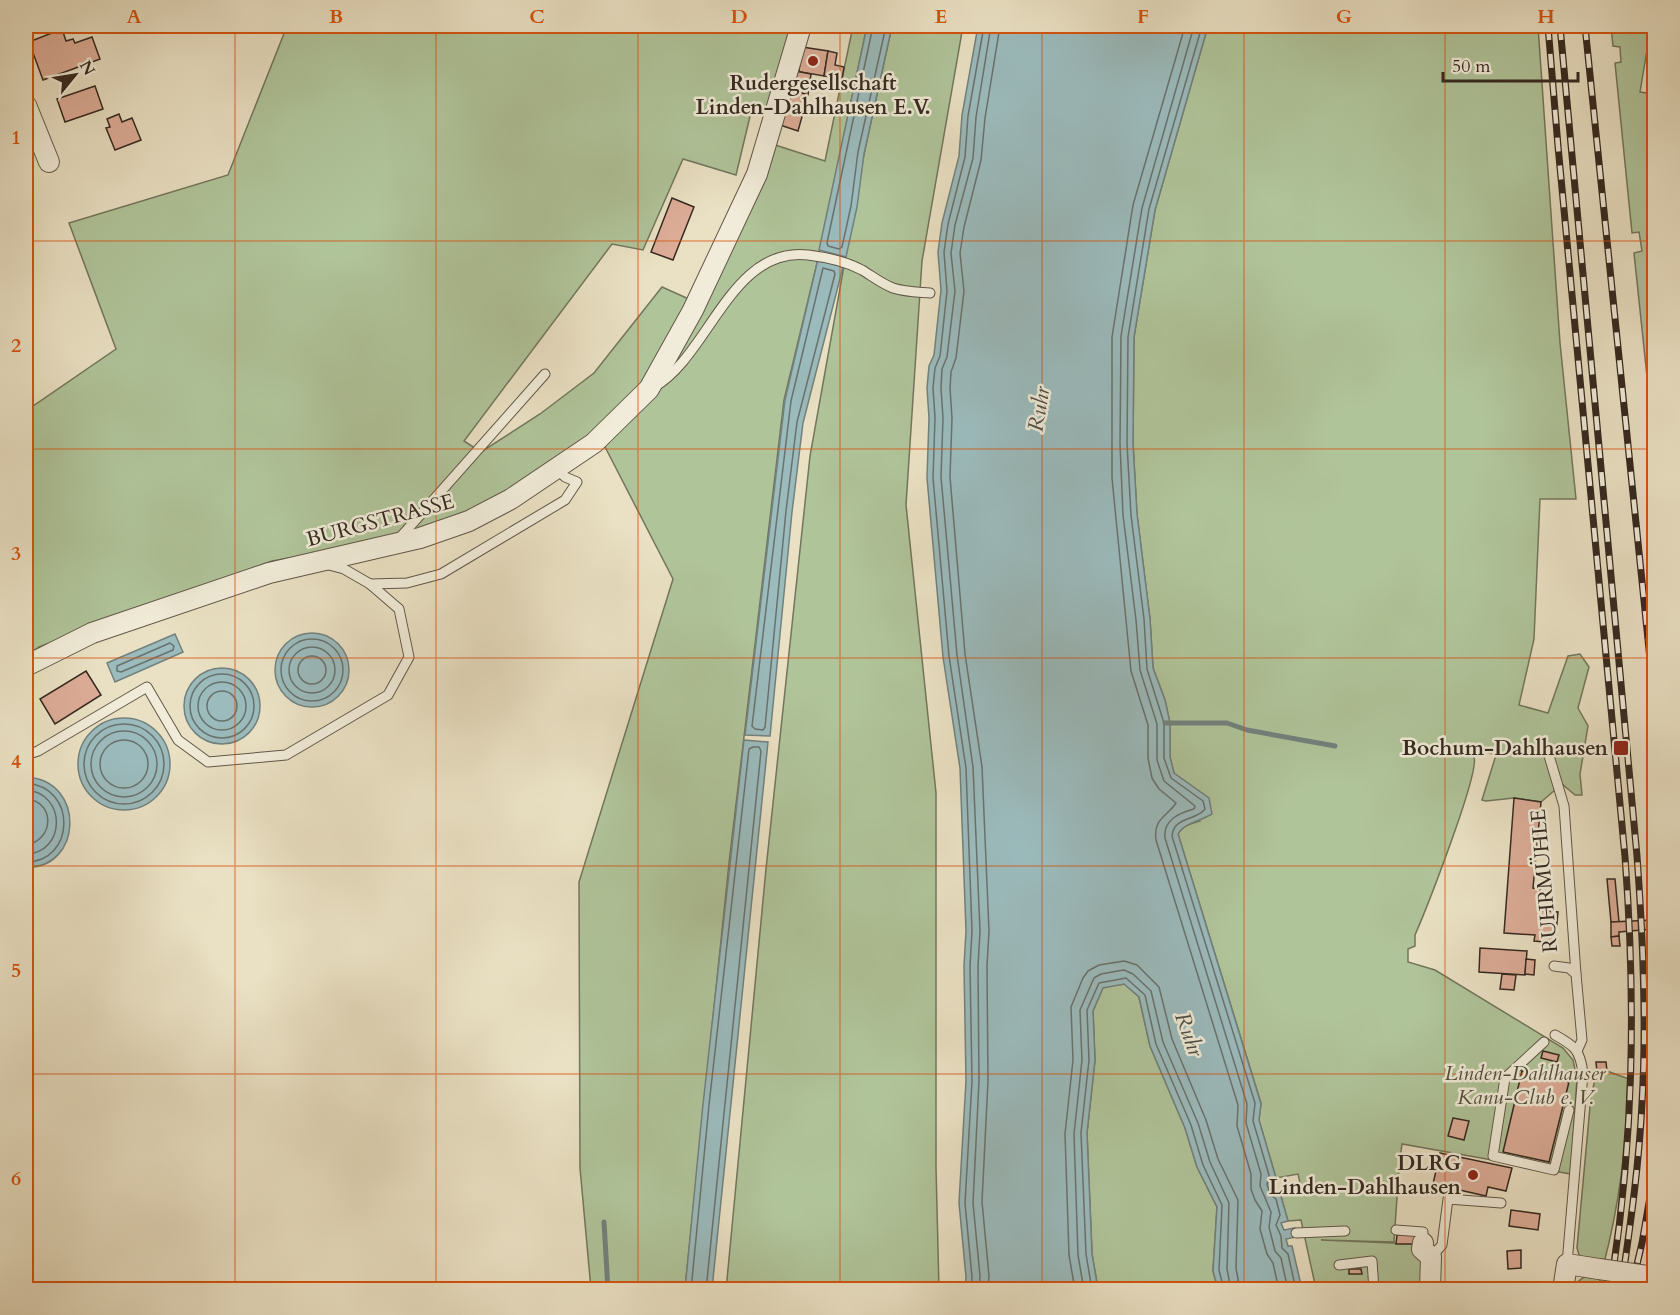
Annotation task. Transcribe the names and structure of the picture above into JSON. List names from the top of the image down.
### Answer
{
  "streets": {
    "street": ["BURGSTRASSE", "RUHRMÜHLE"]
  },
  "water": ["Ruhr"],
  "parks": ["Linden-Dahlhauser Kanu-Club e. V."],
  "places": {
    "other": ["Rudergesellschaft Linden-Dahlhausen E.V.", "DLRG Linden-Dahlhausen"],
    "transit": ["Bochum-Dahlhausen"]
  },
  "scale_bar": "50 m",
  "north": "top right",
  "grid": {
    "columns": [
      "A",
      "B",
      "C",
      "D",
      "E",
      "F",
      "G",
      "H"
    ],
    "rows": [
      "1",
      "2",
      "3",
      "4",
      "5",
      "6"
    ]
  }
}
